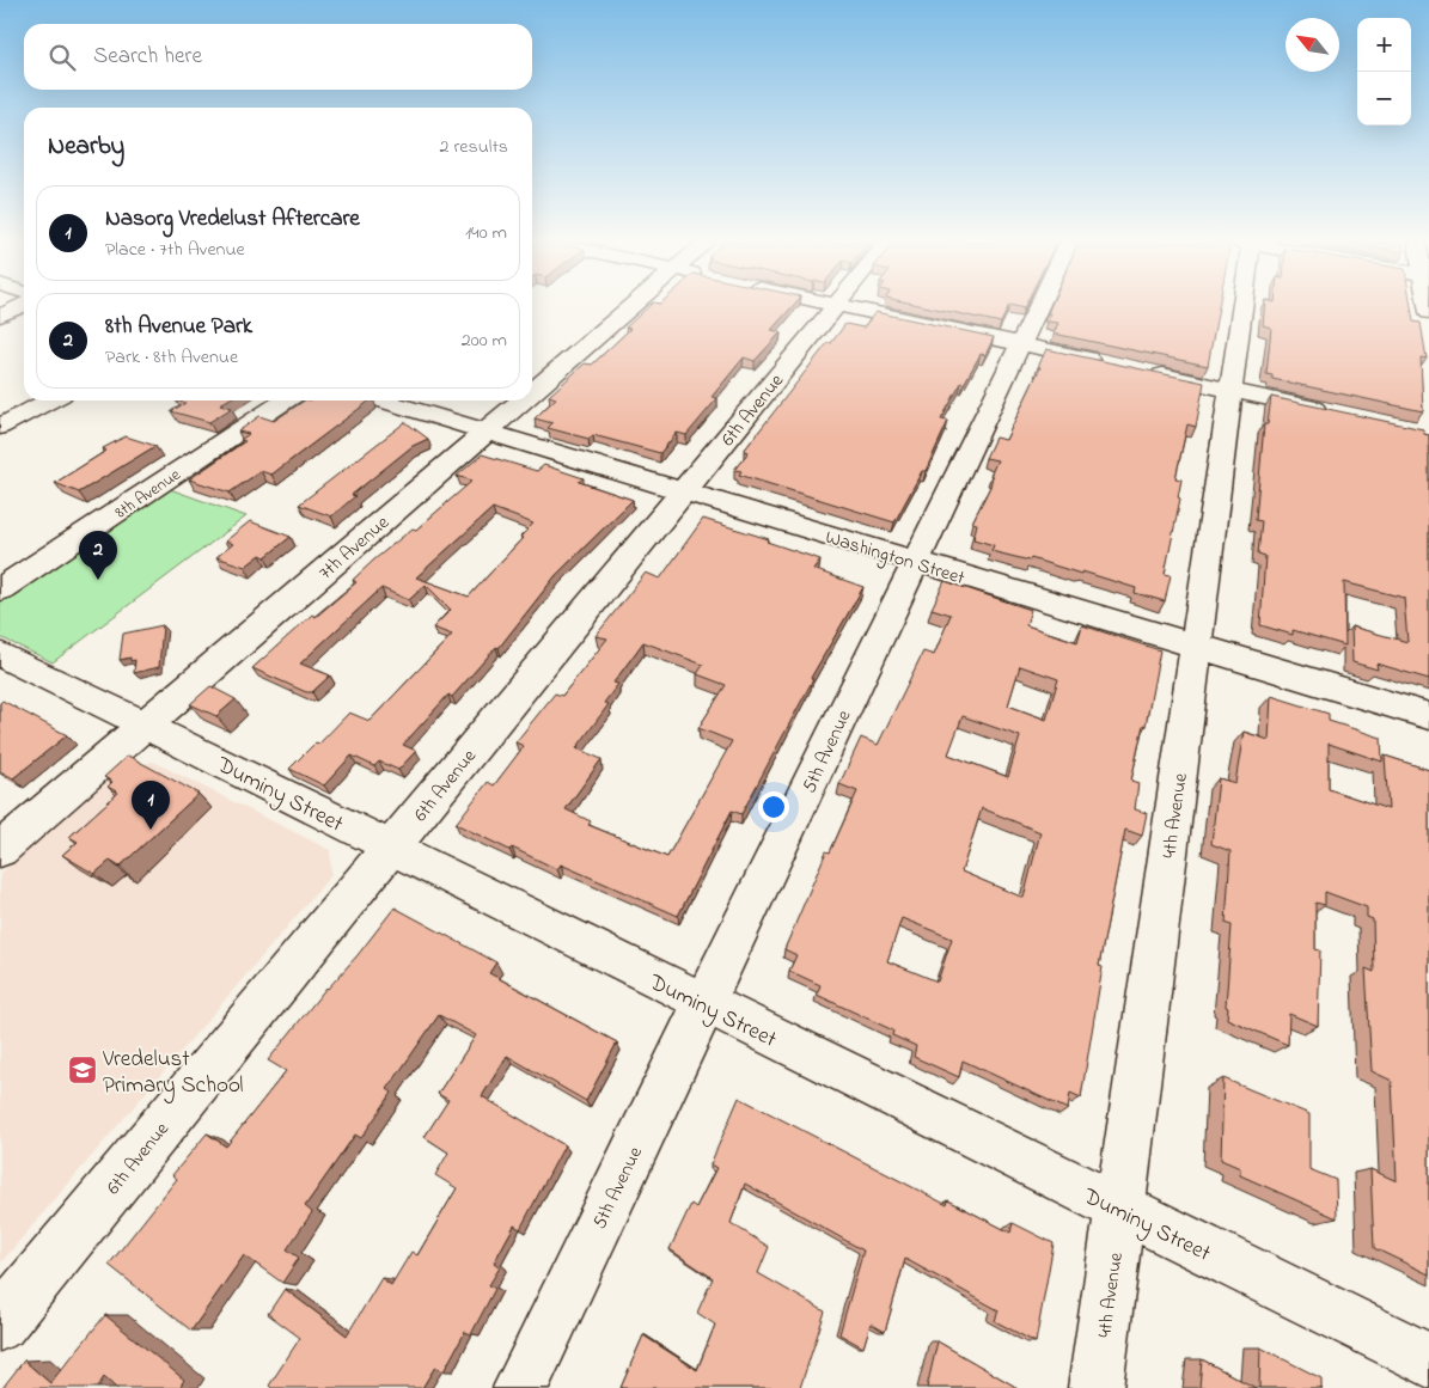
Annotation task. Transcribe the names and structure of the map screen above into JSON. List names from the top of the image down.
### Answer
{
  "streets": {
    "street": [
      "6th Avenue",
      "8th Avenue",
      "7th Avenue",
      "Washington Street",
      "5th Avenue",
      "Duminy Street",
      "4th Avenue"
    ]
  },
  "crossings": [
    ["6th Avenue", "Washington Street"],
    ["6th Avenue", "Duminy Street"],
    ["7th Avenue", "Washington Street"],
    ["7th Avenue", "Duminy Street"],
    ["Washington Street", "5th Avenue"],
    ["Washington Street", "4th Avenue"],
    ["5th Avenue", "Duminy Street"],
    ["Duminy Street", "4th Avenue"]
  ],
  "places": {
    "school or university": ["Vredelust Primary School"]
  },
  "north": "top left",
  "page": {
    "map_buttons": ["+", "−"],
    "search": "Search here",
    "heading": ["Nearby", "2 results"],
    "list": [
      {
        "mark": "1",
        "name": "Nasorg Vredelust Aftercare",
        "note": "Place · 7th Avenue",
        "value": "140 m"
      },
      {
        "mark": "2",
        "name": "8th Avenue Park",
        "note": "Park · 8th Avenue",
        "value": "200 m"
      }
    ],
    "pins": ["2", "1"]
  }
}
